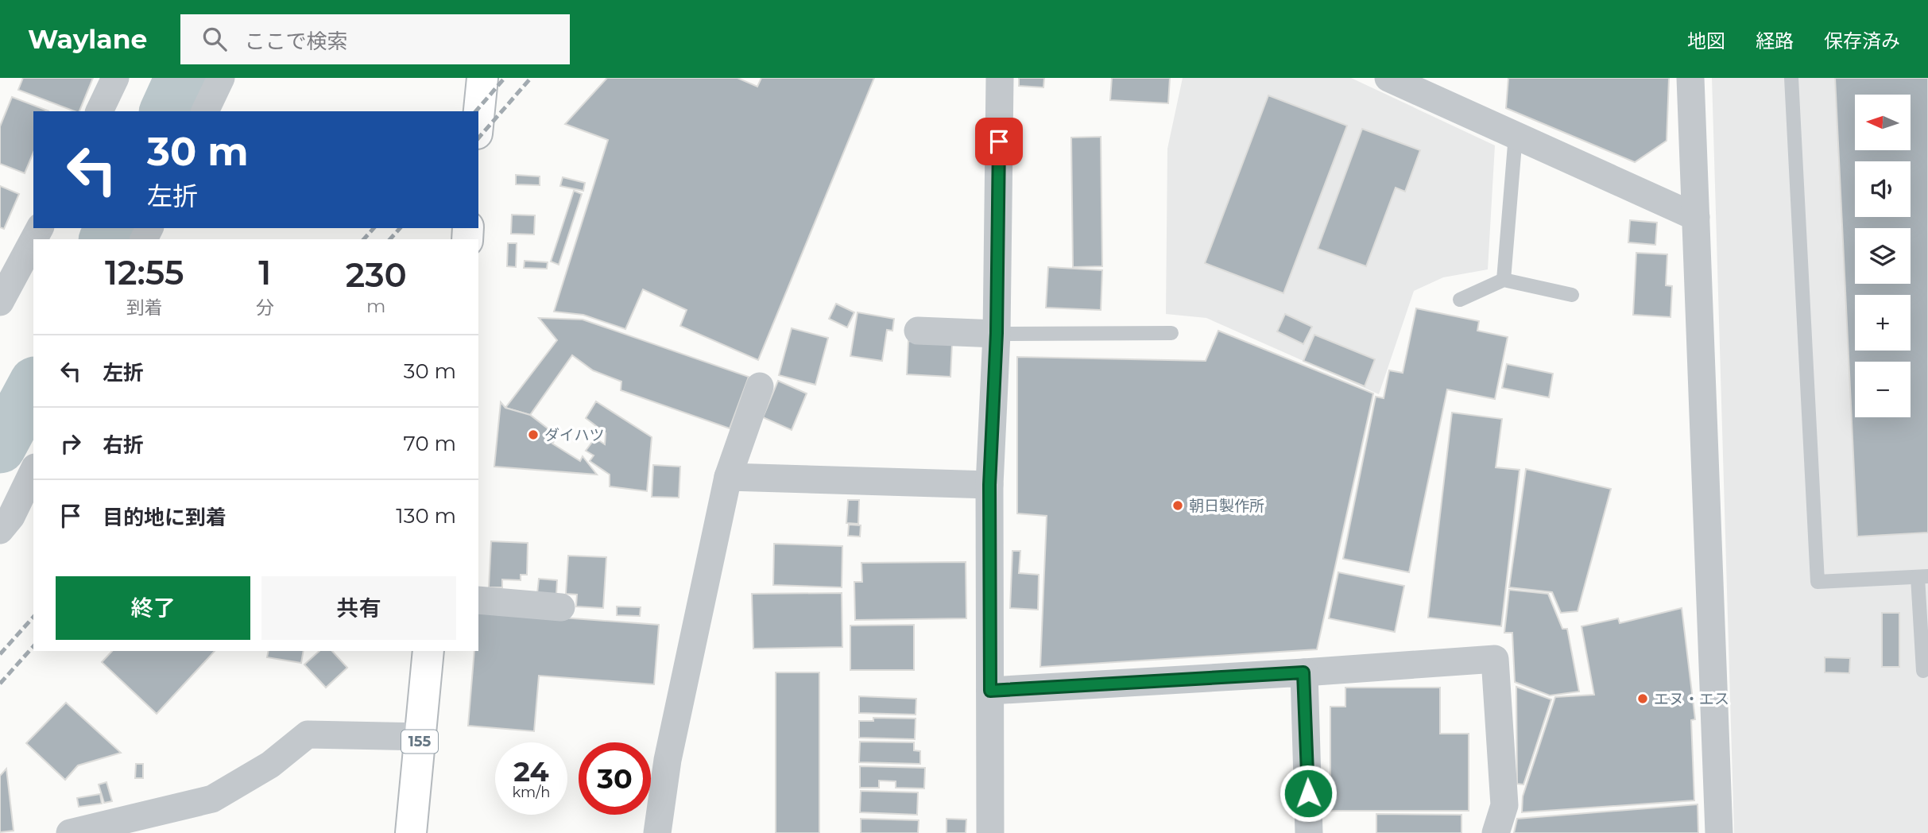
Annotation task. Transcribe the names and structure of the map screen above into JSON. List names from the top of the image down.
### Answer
{
  "streets": {
    "highway": ["155"]
  },
  "places": ["ダイハツ", "朝日製作所", "エヌ・エス"],
  "north": "left",
  "page": {
    "header": "Waylane",
    "search": "ここで検索",
    "nav": ["地図", "経路", "保存済み"],
    "map_buttons": ["+", "−"],
    "turn": ["30 m", "左折"],
    "eta": [
      "12:55",
      "到着",
      "1",
      "分",
      "230",
      "m"
    ],
    "list": [
      {
        "name": "左折",
        "value": "30 m"
      },
      {
        "name": "右折",
        "value": "70 m"
      },
      {
        "name": "目的地に到着",
        "value": "130 m"
      }
    ],
    "buttons": ["終了", "共有"],
    "speed": "24 km/h",
    "limit": "30"
  }
}
